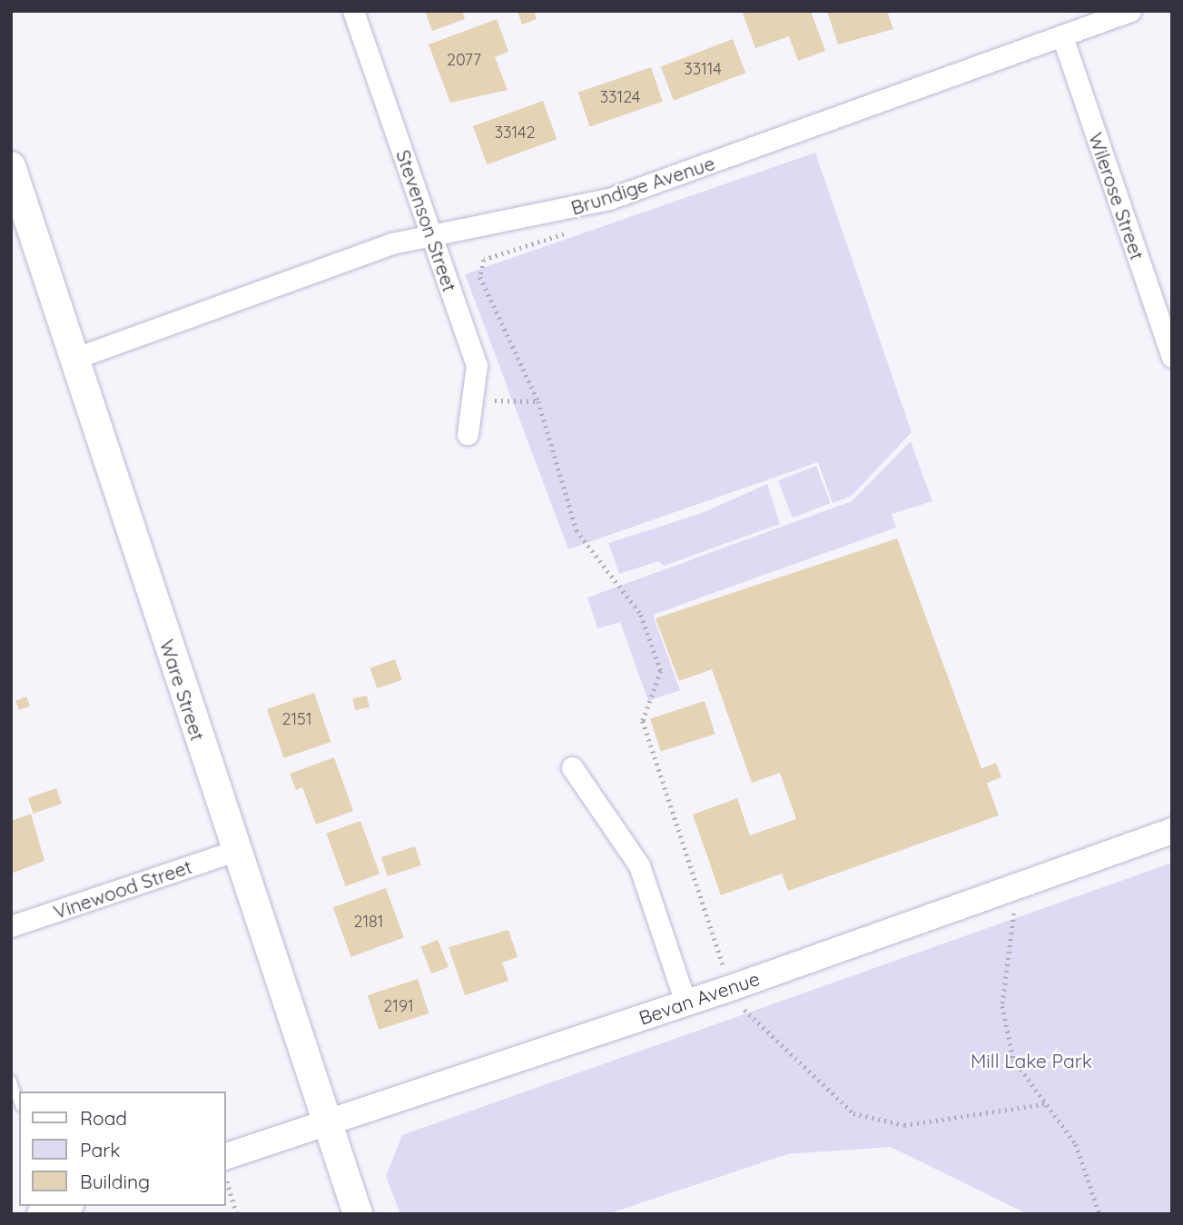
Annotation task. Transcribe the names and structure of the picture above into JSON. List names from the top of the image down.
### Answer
{
  "streets": {
    "main road": ["Ware Street"],
    "street": [
      "Brundige Avenue",
      "Wilerose Street",
      "Stevenson Street",
      "Vinewood Street",
      "Bevan Avenue"
    ]
  },
  "crossings": [
    ["Brundige Avenue", "Wilerose Street"],
    ["Brundige Avenue", "Stevenson Street"],
    ["Brundige Avenue", "Ware Street"],
    ["Ware Street", "Vinewood Street"],
    ["Ware Street", "Bevan Avenue"]
  ],
  "parks": ["Mill Lake Park"],
  "house_numbers": [
    "2077",
    "33114",
    "33124",
    "33142",
    "2151",
    "2181",
    "2191"
  ],
  "legend": ["Road", "Park", "Building"]
}
